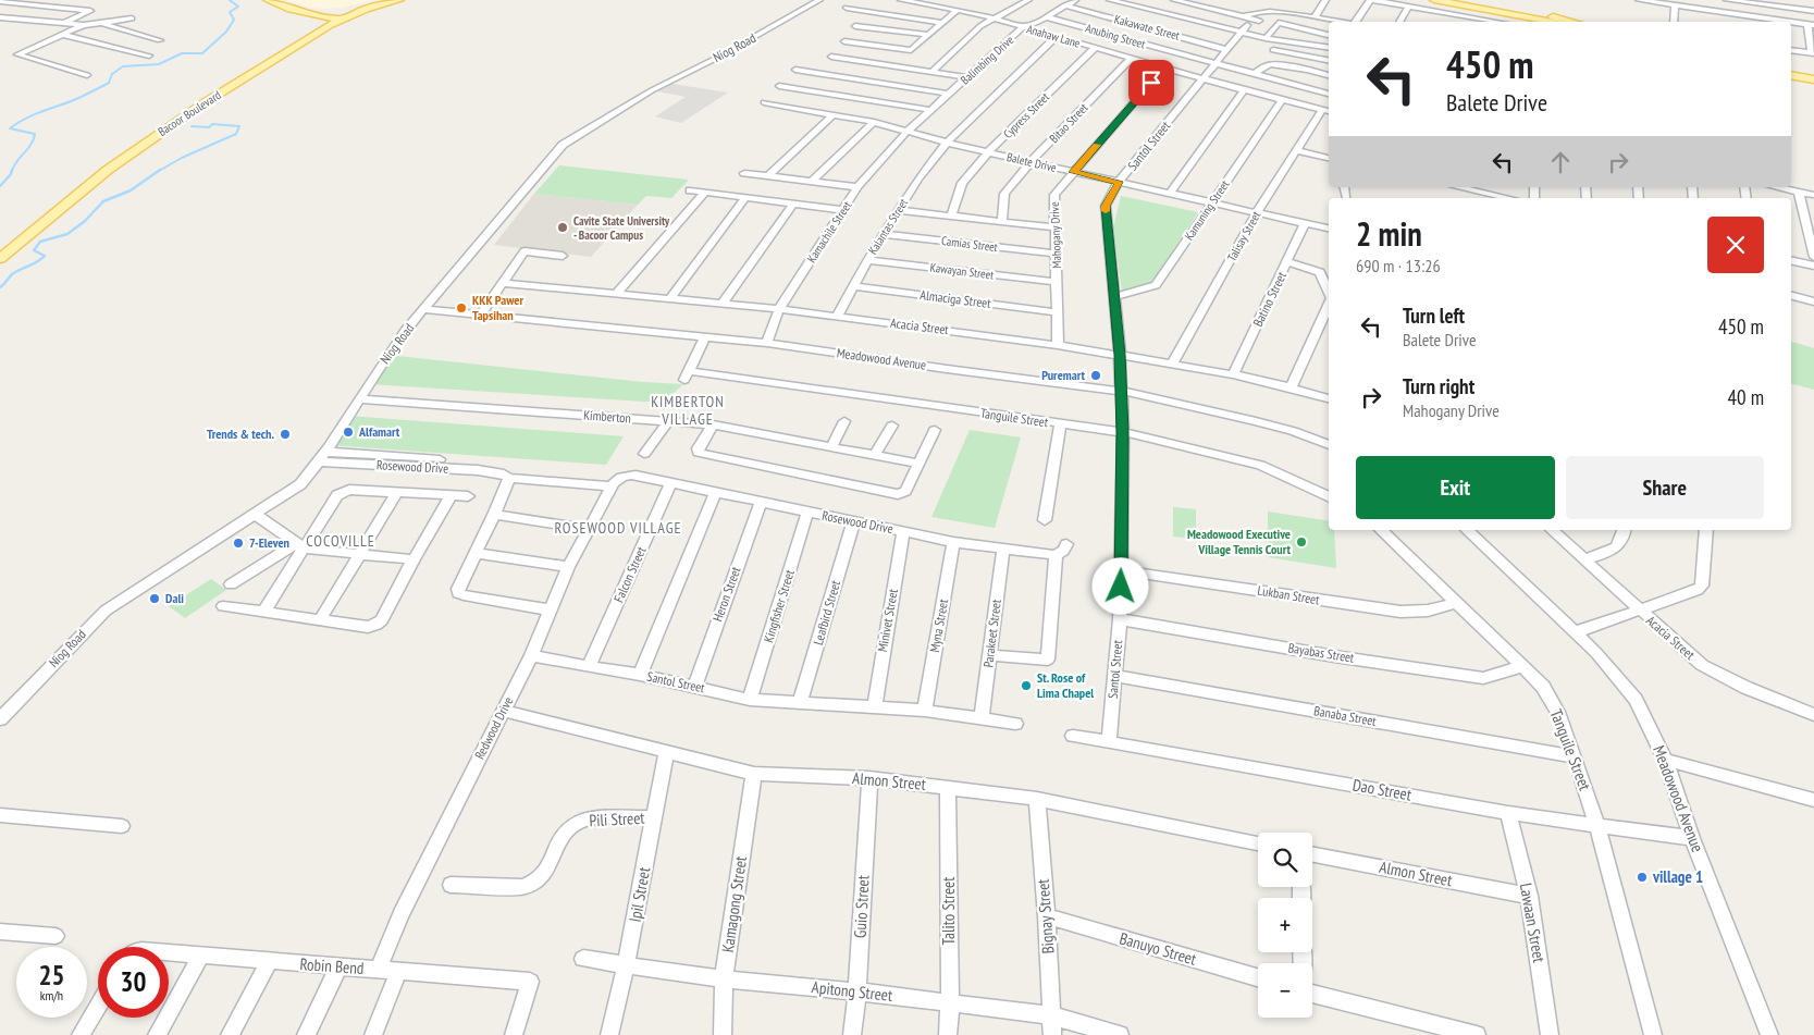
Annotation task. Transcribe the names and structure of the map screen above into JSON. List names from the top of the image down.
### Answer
{
  "streets": {
    "main road": ["Bacoor Boulevard"],
    "street": [
      "Kakawate Street",
      "Anahaw Lane",
      "Anubing Street",
      "Niog Road",
      "Balimbing Drive",
      "Cypress Street",
      "Bitao Street",
      "Santol Street",
      "Balete Drive",
      "Kamuning Street",
      "Kalantas Street",
      "Kamachile Street",
      "Mahogany Drive",
      "Talisay Street",
      "Camias Street",
      "Kawayan Street",
      "Almaciga Street",
      "Batino Street",
      "Acacia Street",
      "Meadowood Avenue",
      "Kimberton",
      "Tanguile Street",
      "Rosewood Drive",
      "Falcon Street",
      "Heron Street",
      "Lukban Street",
      "Kingfisher Street",
      "Leafbird Street",
      "Minivet Street",
      "Myna Street",
      "Parakeet Street",
      "Bayabas Street",
      "Banaba Street",
      "Redwood Drive",
      "Almon Street",
      "Dao Street",
      "Pili Street",
      "Ipil Street",
      "Kamagong Street",
      "Guio Street",
      "Talito Street",
      "Bignay Street",
      "Lawaan Street",
      "Banuyo Street",
      "Robin Bend",
      "Apitong Street"
    ]
  },
  "crossings": [
    ["Kakawate Street", "Balimbing Drive"],
    ["Kakawate Street", "Santol Street"],
    ["Anahaw Lane", "Balimbing Drive"],
    ["Anahaw Lane", "Cypress Street"],
    ["Anahaw Lane", "Bitao Street"],
    ["Anahaw Lane", "Santol Street"],
    ["Anahaw Lane", "Kamuning Street"],
    ["Anahaw Lane", "Kalantas Street"],
    ["Anahaw Lane", "Mahogany Drive"],
    ["Anahaw Lane", "Talisay Street"],
    ["Anubing Street", "Balimbing Drive"],
    ["Anubing Street", "Santol Street"],
    ["Niog Road", "Meadowood Avenue"],
    ["Niog Road", "Kimberton"],
    ["Niog Road", "Rosewood Drive"],
    ["Balimbing Drive", "Balete Drive"],
    ["Balimbing Drive", "Kamachile Street"],
    ["Cypress Street", "Balete Drive"],
    ["Bitao Street", "Balete Drive"],
    ["Santol Street", "Balete Drive"],
    ["Santol Street", "Kamuning Street"],
    ["Santol Street", "Acacia Street"],
    ["Santol Street", "Meadowood Avenue"],
    ["Santol Street", "Tanguile Street"],
    ["Santol Street", "Falcon Street"],
    ["Santol Street", "Heron Street"],
    ["Santol Street", "Lukban Street"],
    ["Santol Street", "Kingfisher Street"],
    ["Santol Street", "Leafbird Street"],
    ["Santol Street", "Minivet Street"],
    ["Santol Street", "Myna Street"],
    ["Santol Street", "Parakeet Street"],
    ["Santol Street", "Bayabas Street"],
    ["Santol Street", "Banaba Street"],
    ["Santol Street", "Redwood Drive"],
    ["Santol Street", "Dao Street"],
    ["Balete Drive", "Kamuning Street"],
    ["Balete Drive", "Kalantas Street"],
    ["Balete Drive", "Kamachile Street"],
    ["Balete Drive", "Mahogany Drive"],
    ["Balete Drive", "Talisay Street"],
    ["Balete Drive", "Batino Street"],
    ["Kalantas Street", "Camias Street"],
    ["Kalantas Street", "Kawayan Street"],
    ["Kalantas Street", "Almaciga Street"],
    ["Kalantas Street", "Acacia Street"],
    ["Kamachile Street", "Acacia Street"],
    ["Kamachile Street", "Meadowood Avenue"],
    ["Mahogany Drive", "Camias Street"],
    ["Mahogany Drive", "Kawayan Street"],
    ["Mahogany Drive", "Almaciga Street"],
    ["Mahogany Drive", "Acacia Street"],
    ["Talisay Street", "Acacia Street"],
    ["Batino Street", "Acacia Street"],
    ["Meadowood Avenue", "Tanguile Street"],
    ["Meadowood Avenue", "Dao Street"],
    ["Tanguile Street", "Lukban Street"],
    ["Tanguile Street", "Bayabas Street"],
    ["Tanguile Street", "Banaba Street"],
    ["Tanguile Street", "Dao Street"],
    ["Rosewood Drive", "Falcon Street"],
    ["Rosewood Drive", "Heron Street"],
    ["Rosewood Drive", "Kingfisher Street"],
    ["Rosewood Drive", "Leafbird Street"],
    ["Rosewood Drive", "Minivet Street"],
    ["Rosewood Drive", "Myna Street"],
    ["Rosewood Drive", "Parakeet Street"],
    ["Rosewood Drive", "Redwood Drive"],
    ["Redwood Drive", "Robin Bend"],
    ["Almon Street", "Ipil Street"],
    ["Almon Street", "Kamagong Street"],
    ["Almon Street", "Guio Street"],
    ["Almon Street", "Talito Street"],
    ["Almon Street", "Bignay Street"],
    ["Almon Street", "Lawaan Street"],
    ["Dao Street", "Lawaan Street"],
    ["Pili Street", "Ipil Street"],
    ["Ipil Street", "Apitong Street"],
    ["Kamagong Street", "Apitong Street"],
    ["Guio Street", "Apitong Street"],
    ["Talito Street", "Apitong Street"],
    ["Bignay Street", "Banuyo Street"],
    ["Bignay Street", "Apitong Street"]
  ],
  "districts": ["KIMBERTON VILLAGE", "ROSEWOOD VILLAGE", "COCOVILLE"],
  "places": [
    "Cavite State University - Bacoor Campus",
    "KKK Pawer Tapsihan",
    "Puremart",
    "Alfamart",
    "Trends & tech.",
    "Meadowood Executive Village Tennis Court",
    "7-Eleven",
    "Dali",
    "St. Rose of Lima Chapel",
    "village 1"
  ],
  "page": {
    "turn": ["450 m", "Balete Drive"],
    "heading": ["2 min", "690 m · 13:26"],
    "list": [
      {
        "name": "Turn left",
        "note": "Balete Drive",
        "value": "450 m"
      },
      {
        "name": "Turn right",
        "note": "Mahogany Drive",
        "value": "40 m"
      }
    ],
    "buttons": ["Exit", "Share"],
    "map_buttons": ["+", "−"],
    "speed": "25 km/h",
    "limit": "30"
  }
}
